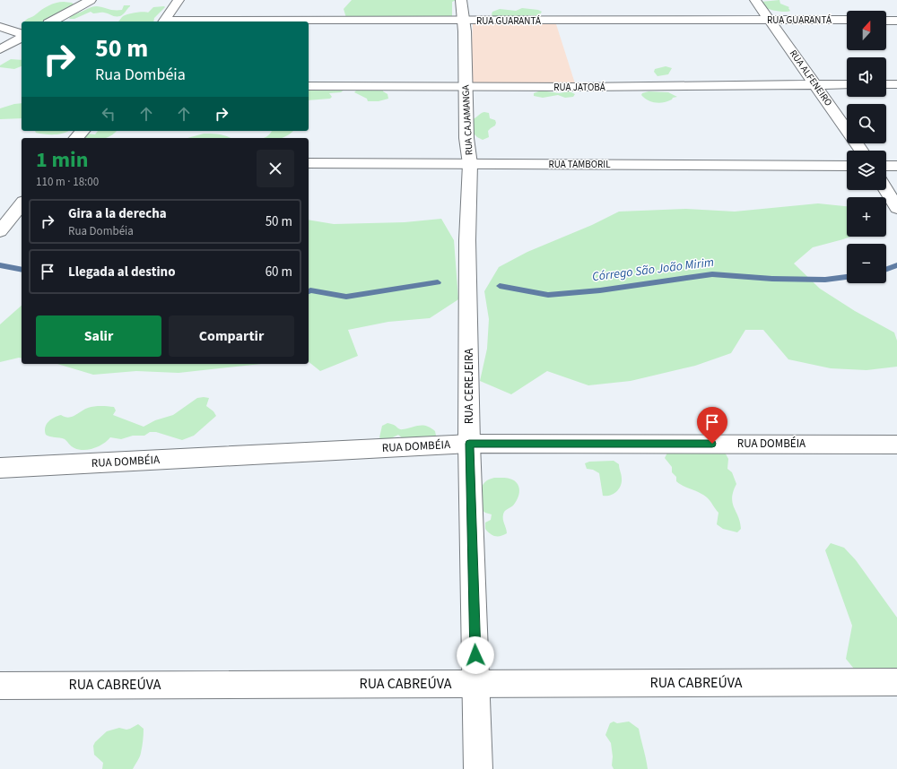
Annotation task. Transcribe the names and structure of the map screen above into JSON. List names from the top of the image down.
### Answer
{
  "streets": {
    "street": [
      "RUA GUARANTÁ",
      "RUA ALFENEIRO",
      "RUA JATOBÁ",
      "RUA CAJAMANGA",
      "RUA TAMBORIL",
      "RUA CEREJEIRA",
      "RUA DOMBÉIA",
      "RUA CABREÚVA"
    ]
  },
  "crossings": [
    ["RUA GUARANTÁ", "RUA ALFENEIRO"],
    ["RUA GUARANTÁ", "RUA CAJAMANGA"],
    ["RUA ALFENEIRO", "RUA JATOBÁ"],
    ["RUA JATOBÁ", "RUA CAJAMANGA"],
    ["RUA CAJAMANGA", "RUA TAMBORIL"],
    ["RUA CAJAMANGA", "RUA CEREJEIRA"],
    ["RUA CEREJEIRA", "RUA DOMBÉIA"],
    ["RUA CEREJEIRA", "RUA CABREÚVA"]
  ],
  "water": ["Córrego São João Mirim"],
  "north": "top",
  "page": {
    "map_buttons": ["+", "−"],
    "turn": ["50 m", "Rua Dombéia"],
    "heading": ["1 min", "110 m · 18:00"],
    "list": [
      {
        "name": "Gira a la derecha",
        "note": "Rua Dombéia",
        "value": "50 m"
      },
      {
        "name": "Llegada al destino",
        "value": "60 m"
      }
    ],
    "buttons": ["Salir", "Compartir"]
  }
}
